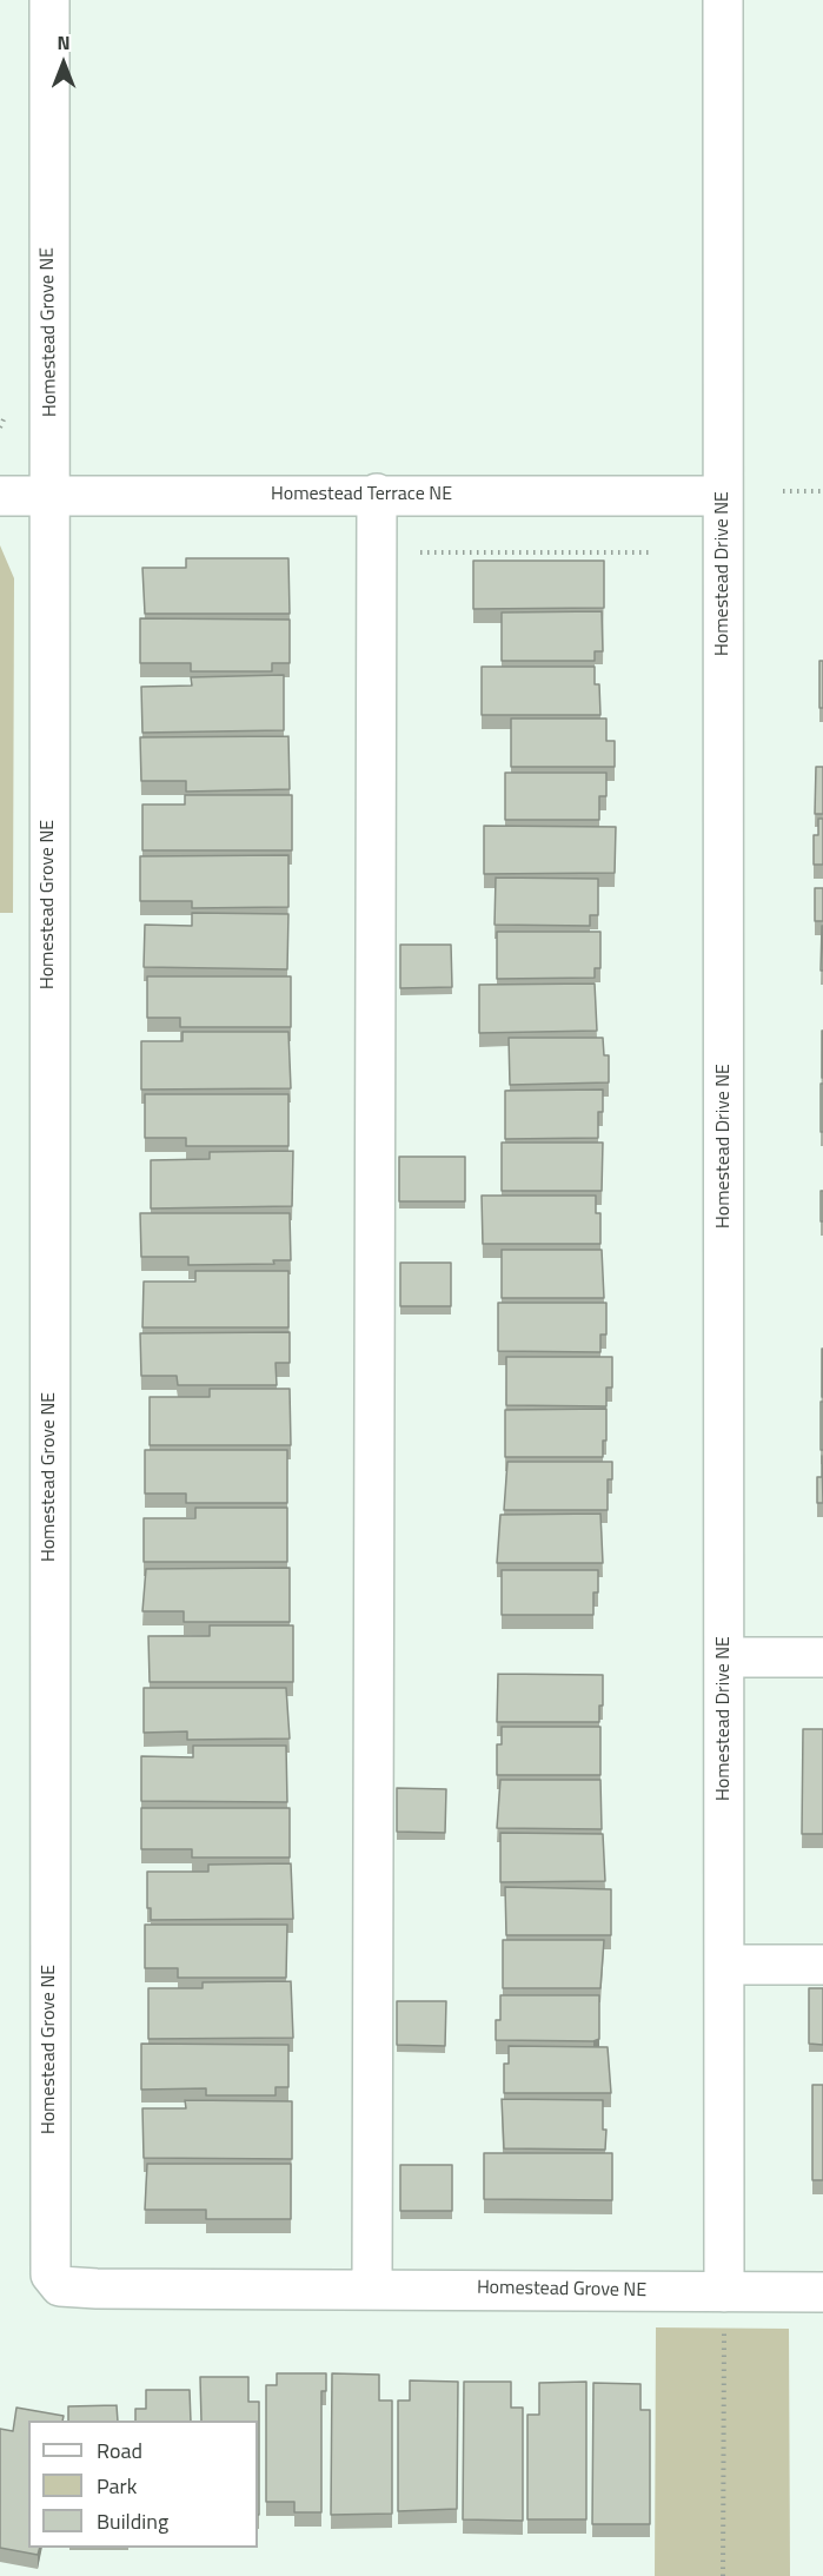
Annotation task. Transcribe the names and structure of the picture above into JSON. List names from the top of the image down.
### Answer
{
  "streets": {
    "street": ["Homestead Grove NE", "Homestead Terrace NE", "Homestead Drive NE"]
  },
  "crossings": [
    ["Homestead Grove NE", "Homestead Terrace NE"],
    ["Homestead Grove NE", "Homestead Drive NE"],
    ["Homestead Terrace NE", "Homestead Drive NE"]
  ],
  "legend": ["Road", "Park", "Building"],
  "north": "top"
}
